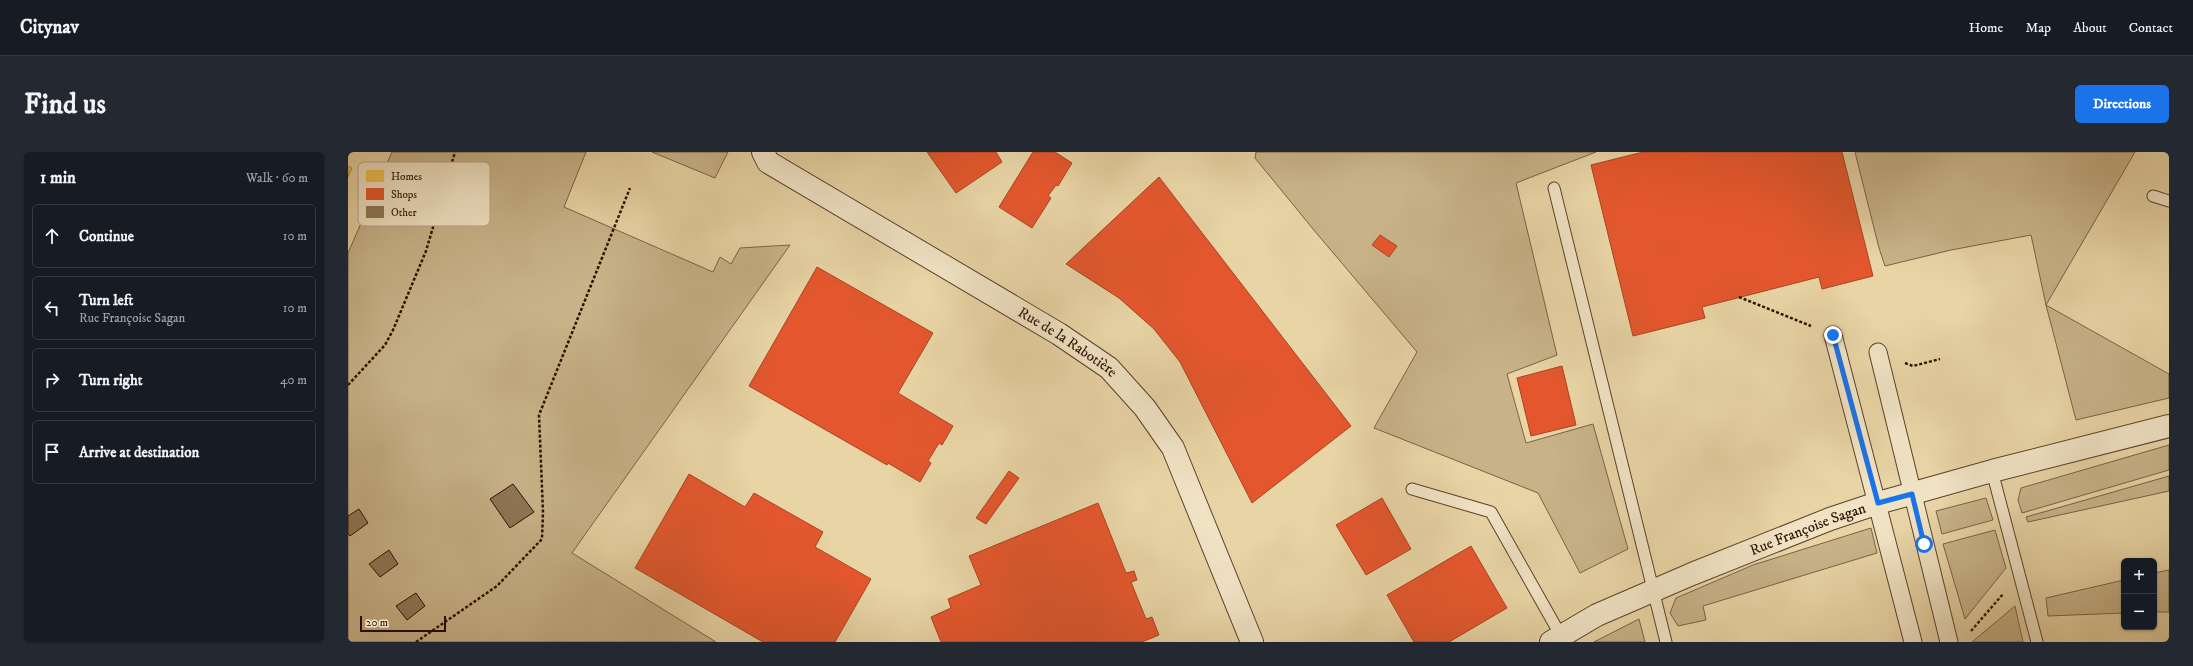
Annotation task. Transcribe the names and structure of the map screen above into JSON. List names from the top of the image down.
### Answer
{
  "streets": {
    "street": ["Rue de la Rabotière", "Rue Françoise Sagan"]
  },
  "legend": ["Homes", "Shops", "Other"],
  "scale_bar": "20 m",
  "page": {
    "header": "Citynav",
    "nav": [
      "Home",
      "Map",
      "About",
      "Contact"
    ],
    "buttons": "Directions",
    "title": "Find us",
    "heading": ["1 min", "Walk · 60 m"],
    "list": [
      ["Continue", "10 m"],
      ["Turn left", "Rue Françoise Sagan", "10 m"],
      ["Turn right", "40 m"],
      "Arrive at destination"
    ],
    "map_buttons": ["+", "−"],
    "scale": "20 m"
  }
}
